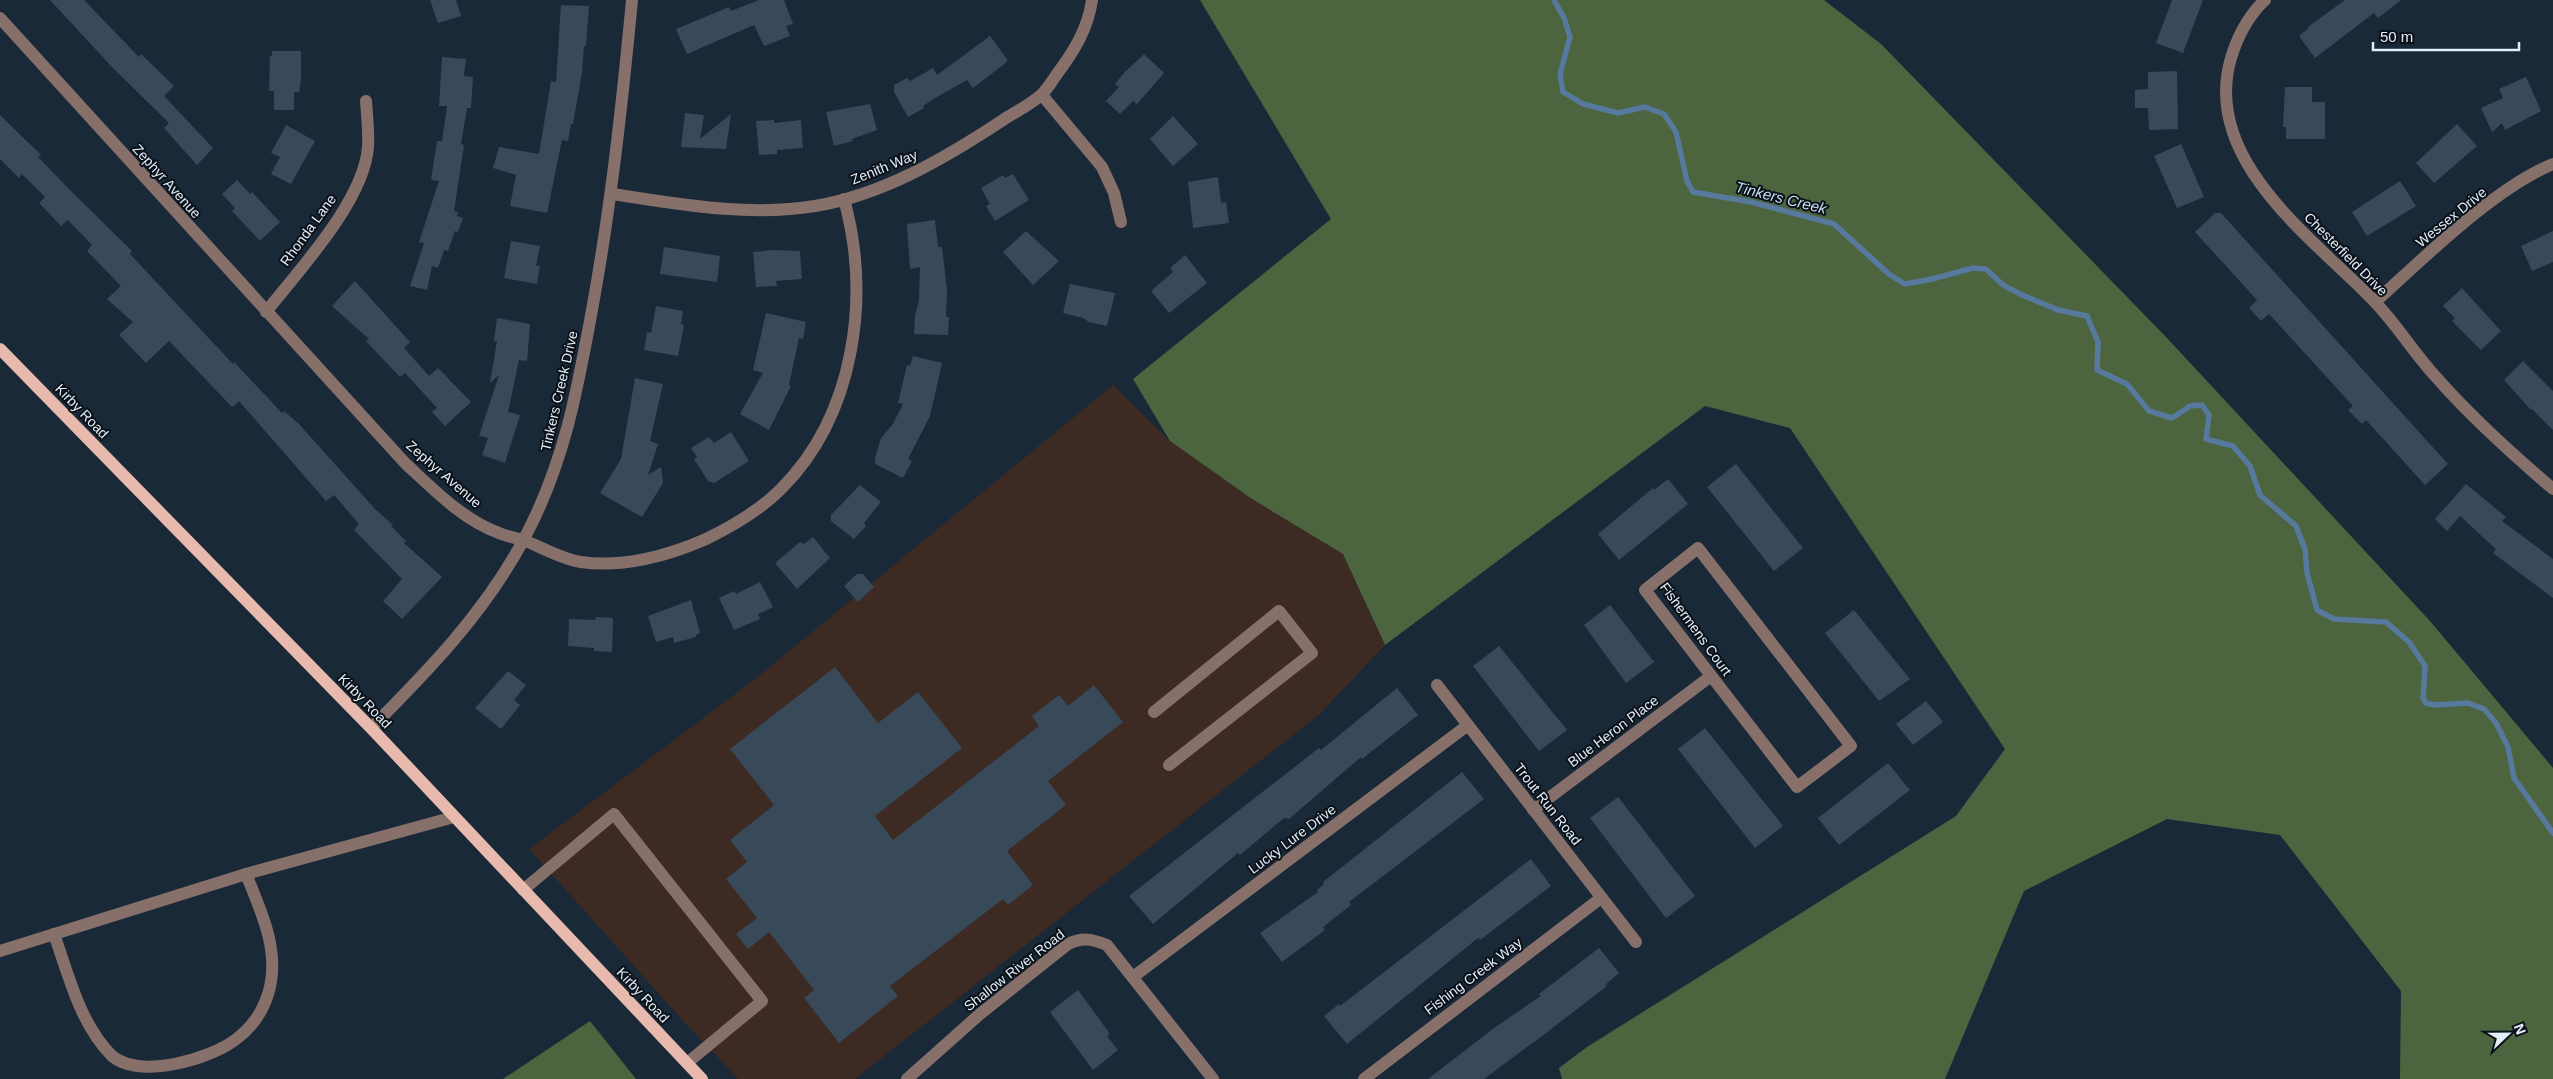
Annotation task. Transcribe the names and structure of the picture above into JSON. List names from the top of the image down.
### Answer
{
  "streets": {
    "main road": ["Kirby Road"],
    "street": [
      "Zenith Way",
      "Zephyr Avenue",
      "Wessex Drive",
      "Rhonda Lane",
      "Chesterfield Drive",
      "Tinkers Creek Drive",
      "Fishermens Court",
      "Blue Heron Place",
      "Trout Run Road",
      "Lucky Lure Drive",
      "Shallow River Road",
      "Fishing Creek Way"
    ]
  },
  "crossings": [
    ["Zenith Way", "Zephyr Avenue"],
    ["Zenith Way", "Tinkers Creek Drive"],
    ["Zephyr Avenue", "Rhonda Lane"],
    ["Zephyr Avenue", "Tinkers Creek Drive"],
    ["Wessex Drive", "Chesterfield Drive"],
    ["Tinkers Creek Drive", "Kirby Road"],
    ["Fishermens Court", "Blue Heron Place"],
    ["Blue Heron Place", "Trout Run Road"],
    ["Trout Run Road", "Lucky Lure Drive"],
    ["Trout Run Road", "Fishing Creek Way"],
    ["Lucky Lure Drive", "Shallow River Road"]
  ],
  "water": ["Tinkers Creek"],
  "scale_bar": "50 m",
  "north": "right"
}
